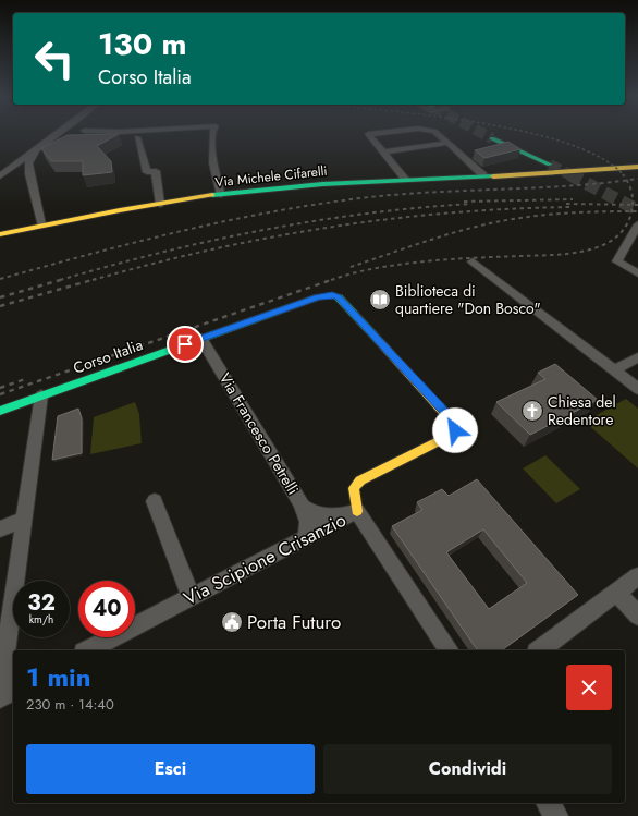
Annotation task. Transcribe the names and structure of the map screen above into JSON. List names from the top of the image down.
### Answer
{
  "streets": {
    "main road": ["Via Michele Cifarelli", "Corso Italia", "Via Scipione Crisanzio"],
    "street": ["Via Francesco Petrelli"]
  },
  "crossings": [
    ["Corso Italia", "Via Francesco Petrelli"],
    ["Corso Italia", "Via Scipione Crisanzio"],
    ["Via Francesco Petrelli", "Via Scipione Crisanzio"]
  ],
  "places": {
    "library": ["Biblioteca di quartiere \"Don Bosco\""],
    "church": ["Chiesa del Redentore"],
    "public building": ["Porta Futuro"]
  },
  "page": {
    "turn": ["130 m", "Corso Italia"],
    "speed": "32 km/h",
    "limit": "40",
    "heading": ["1 min", "230 m · 14:40"],
    "buttons": ["Esci", "Condividi"]
  }
}
